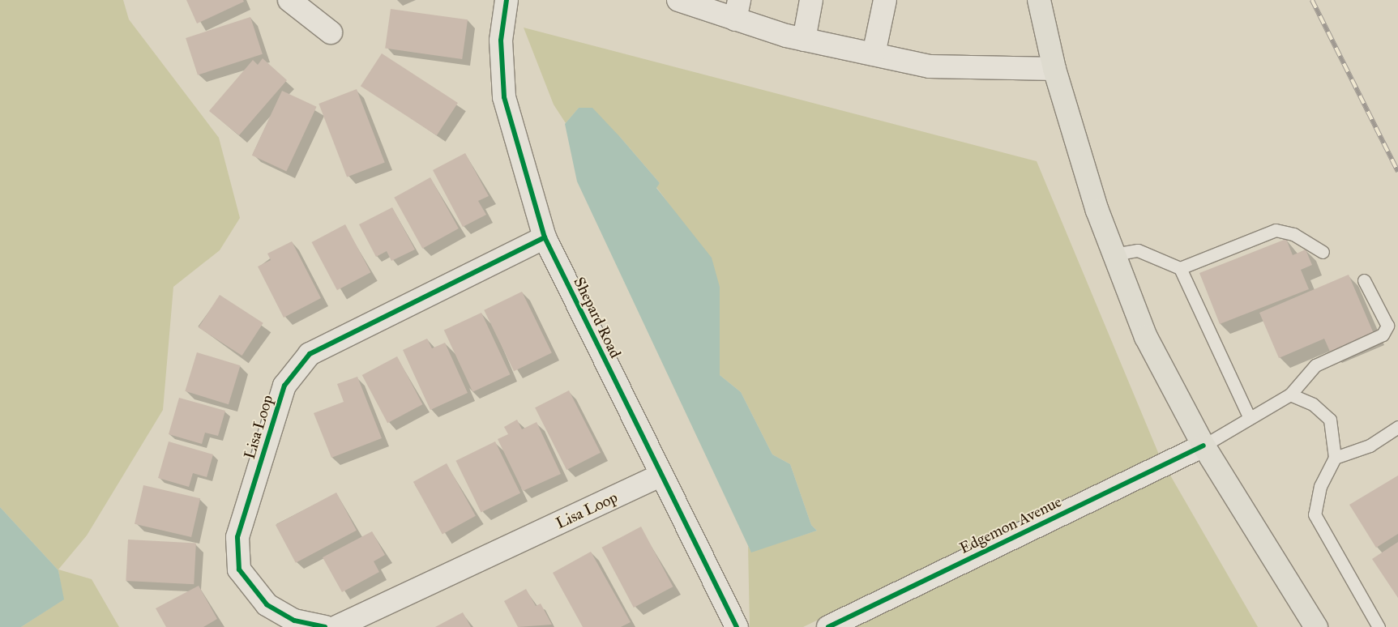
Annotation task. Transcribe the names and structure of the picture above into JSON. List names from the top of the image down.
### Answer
{
  "streets": {
    "street": ["Shepard Road", "Lisa Loop", "Edgemon Avenue"]
  },
  "crossings": [
    ["Shepard Road", "Lisa Loop"]
  ]
}
